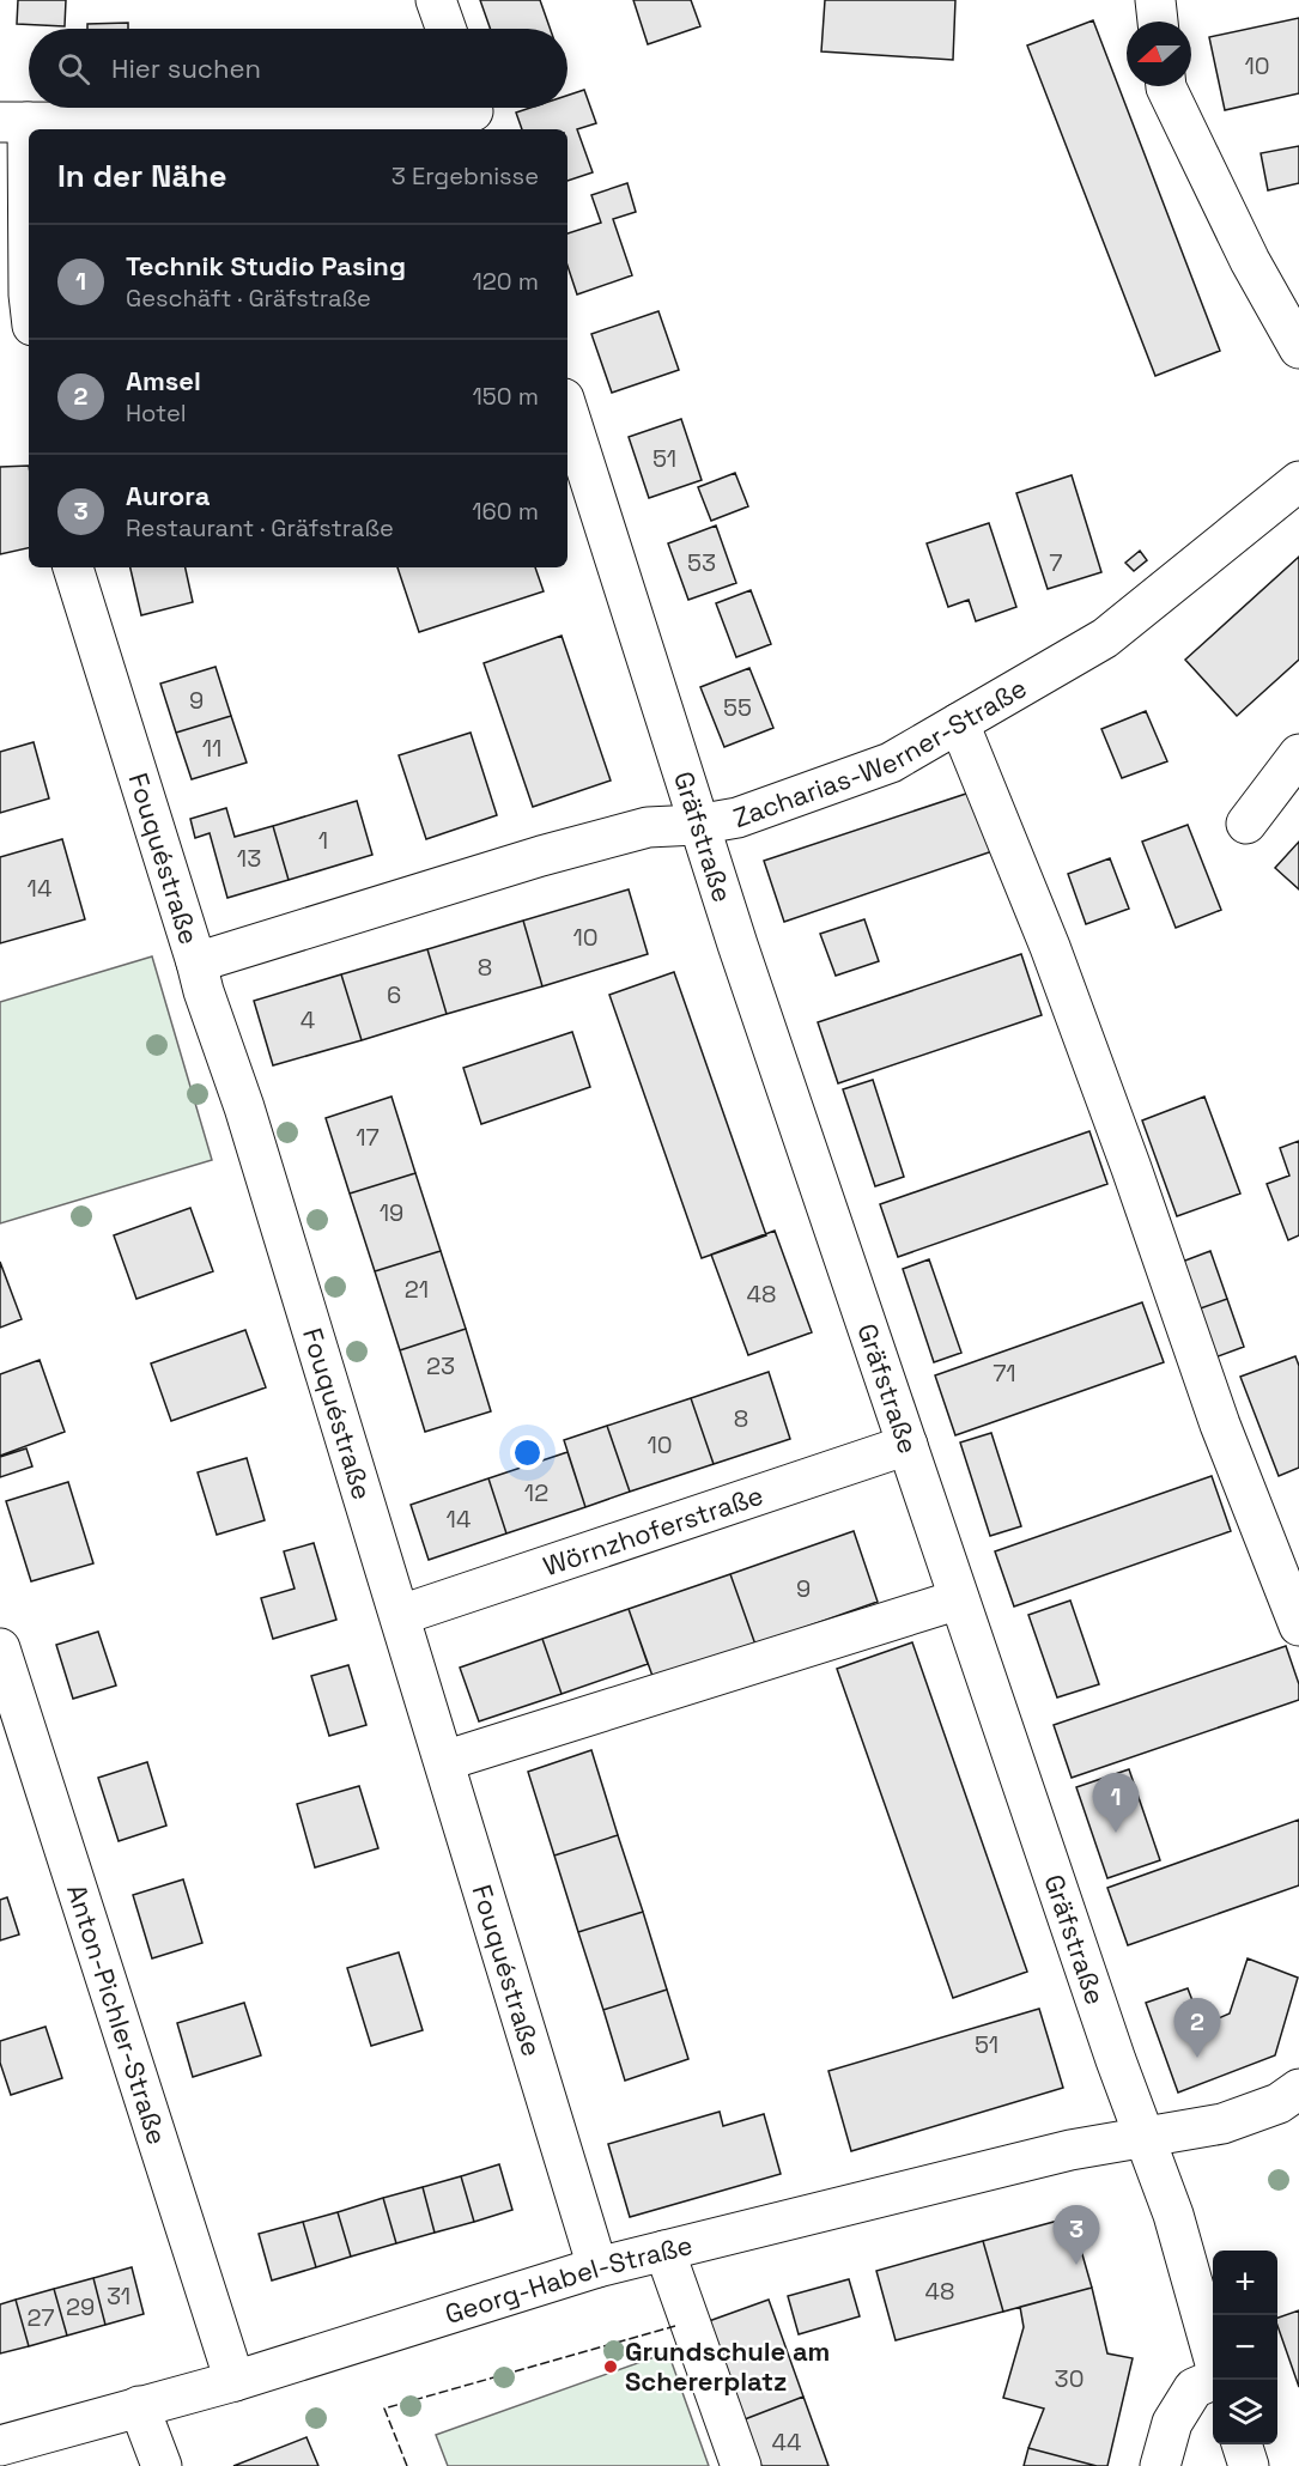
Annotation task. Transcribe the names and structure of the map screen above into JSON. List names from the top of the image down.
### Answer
{
  "streets": {
    "street": [
      "Zacharias-Werner-Straße",
      "Gräfstraße",
      "Fouquéstraße",
      "Wörnzhoferstraße",
      "Anton-Pichler-Straße",
      "Georg-Habel-Straße"
    ]
  },
  "crossings": [
    ["Zacharias-Werner-Straße", "Gräfstraße"],
    ["Zacharias-Werner-Straße", "Fouquéstraße"],
    ["Gräfstraße", "Wörnzhoferstraße"],
    ["Gräfstraße", "Georg-Habel-Straße"],
    ["Fouquéstraße", "Wörnzhoferstraße"],
    ["Fouquéstraße", "Georg-Habel-Straße"],
    ["Anton-Pichler-Straße", "Georg-Habel-Straße"]
  ],
  "places": ["Grundschule am Schererplatz"],
  "house_numbers": [
    "10",
    "51",
    "53",
    "7",
    "9",
    "55",
    "11",
    "1",
    "13",
    "14",
    "10",
    "8",
    "6",
    "4",
    "17",
    "19",
    "21",
    "48",
    "23",
    "71",
    "8",
    "10",
    "12",
    "14",
    "9",
    "51",
    "48",
    "31",
    "29",
    "27",
    "30",
    "44"
  ],
  "north": "left",
  "page": {
    "search": "Hier suchen",
    "heading": ["In der Nähe", "3 Ergebnisse"],
    "list": [
      {
        "mark": "1",
        "name": "Technik Studio Pasing",
        "note": "Geschäft · Gräfstraße",
        "value": "120 m"
      },
      {
        "mark": "2",
        "name": "Amsel",
        "note": "Hotel",
        "value": "150 m"
      },
      {
        "mark": "3",
        "name": "Aurora",
        "note": "Restaurant · Gräfstraße",
        "value": "160 m"
      }
    ],
    "pins": ["1", "2", "3"],
    "map_buttons": ["+", "−"]
  }
}
